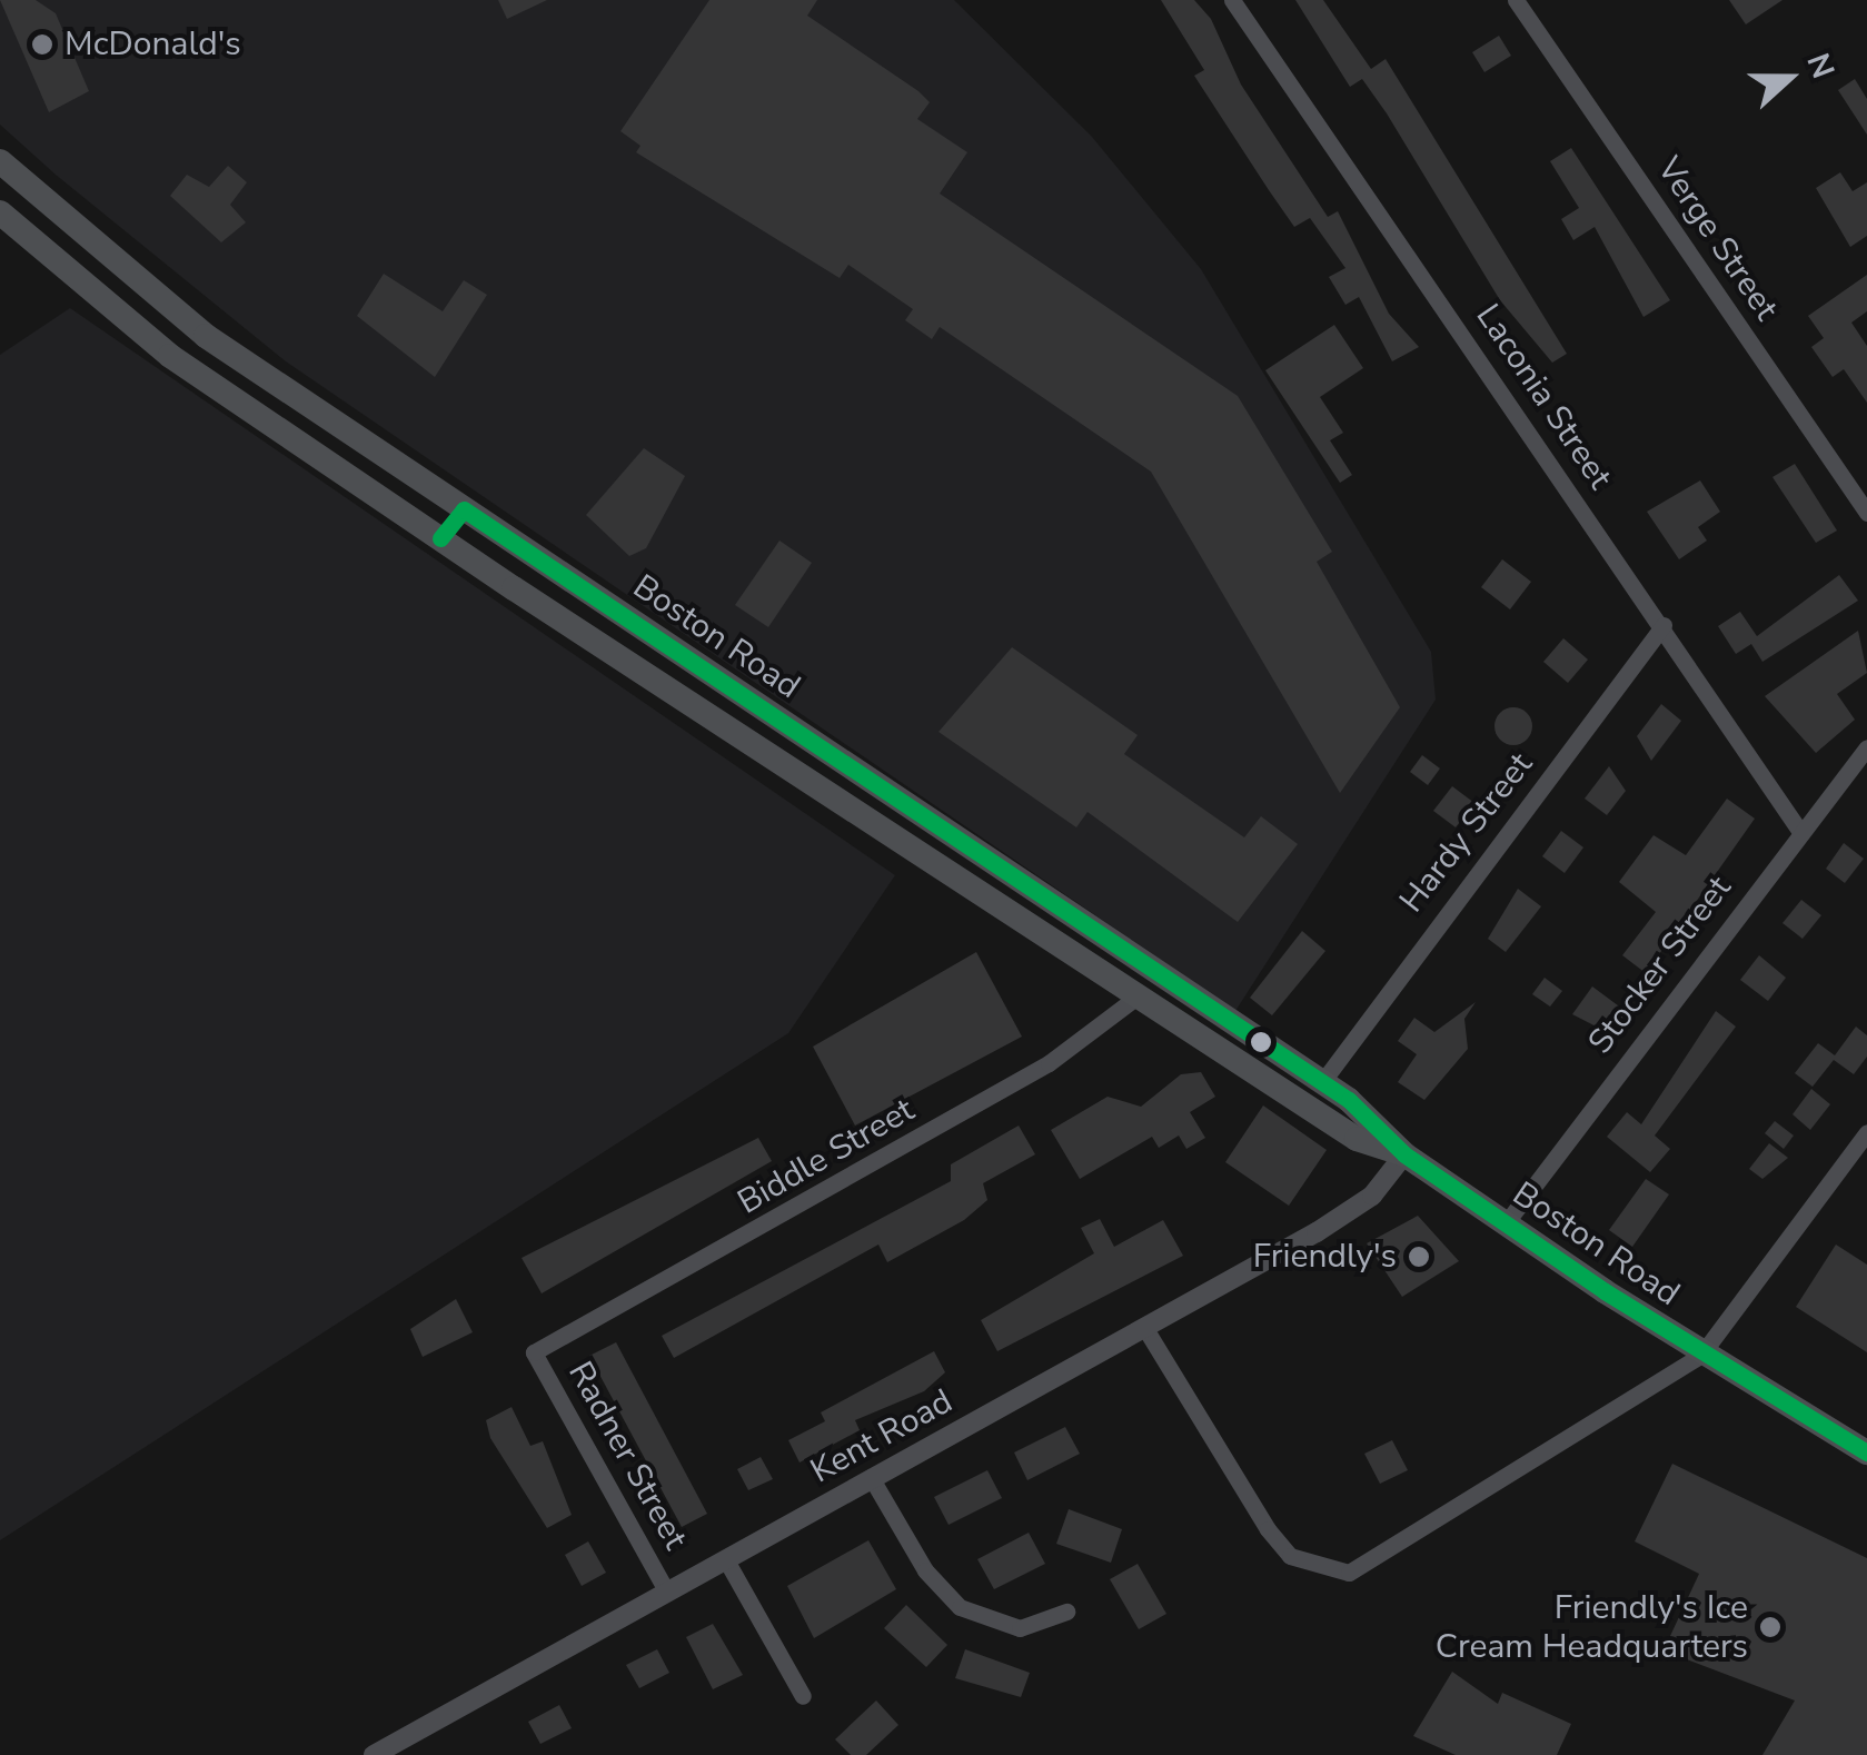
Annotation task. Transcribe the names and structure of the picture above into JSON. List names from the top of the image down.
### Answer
{
  "streets": {
    "main road": ["Boston Road"],
    "street": [
      "Verge Street",
      "Laconia Street",
      "Hardy Street",
      "Stocker Street",
      "Biddle Street",
      "Kent Road",
      "Radner Street"
    ]
  },
  "crossings": [
    ["Laconia Street", "Hardy Street"],
    ["Laconia Street", "Stocker Street"],
    ["Boston Road", "Hardy Street"],
    ["Boston Road", "Stocker Street"],
    ["Boston Road", "Biddle Street"],
    ["Boston Road", "Kent Road"],
    ["Biddle Street", "Radner Street"],
    ["Kent Road", "Radner Street"]
  ],
  "places": ["McDonald's", "Friendly's", "Friendly's Ice Cream Headquarters"],
  "north": "right"
}
